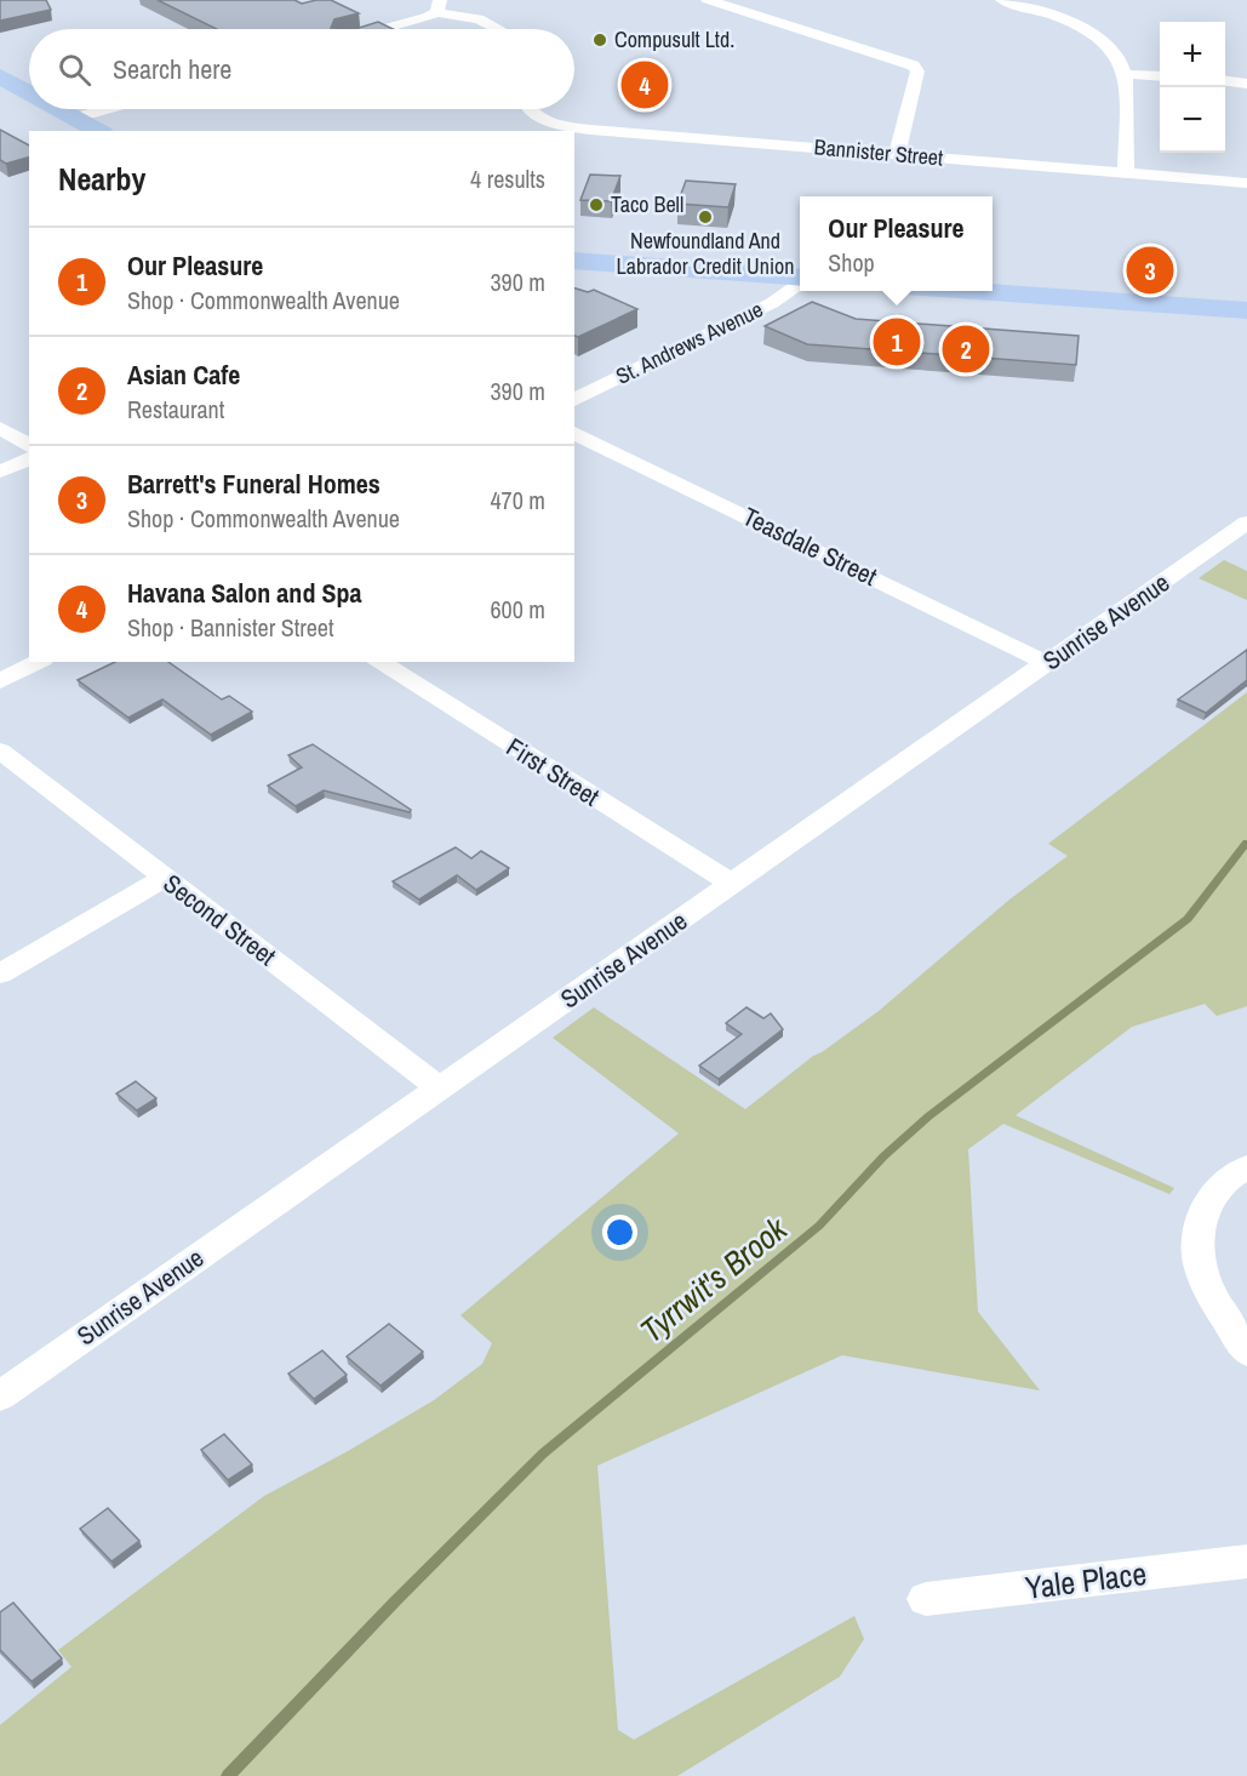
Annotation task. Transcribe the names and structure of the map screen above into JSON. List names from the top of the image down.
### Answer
{
  "streets": {
    "street": [
      "Bannister Street",
      "St. Andrews Avenue",
      "Teasdale Street",
      "Sunrise Avenue",
      "First Street",
      "Second Street",
      "Yale Place"
    ]
  },
  "crossings": [
    ["Teasdale Street", "Sunrise Avenue"],
    ["Sunrise Avenue", "First Street"],
    ["Sunrise Avenue", "Second Street"]
  ],
  "water": ["Tyrrwit's Brook"],
  "places": ["Compusult Ltd.", "Taco Bell", "Newfoundland And Labrador Credit Union"],
  "page": {
    "map_buttons": ["+", "−"],
    "search": "Search here",
    "pins": [
      "4",
      "3",
      "1",
      "2"
    ],
    "heading": ["Nearby", "4 results"],
    "popup": ["Our Pleasure", "Shop"],
    "list": [
      {
        "mark": "1",
        "name": "Our Pleasure",
        "note": "Shop · Commonwealth Avenue",
        "value": "390 m"
      },
      {
        "mark": "2",
        "name": "Asian Cafe",
        "note": "Restaurant",
        "value": "390 m"
      },
      {
        "mark": "3",
        "name": "Barrett's Funeral Homes",
        "note": "Shop · Commonwealth Avenue",
        "value": "470 m"
      },
      {
        "mark": "4",
        "name": "Havana Salon and Spa",
        "note": "Shop · Bannister Street",
        "value": "600 m"
      }
    ]
  }
}
